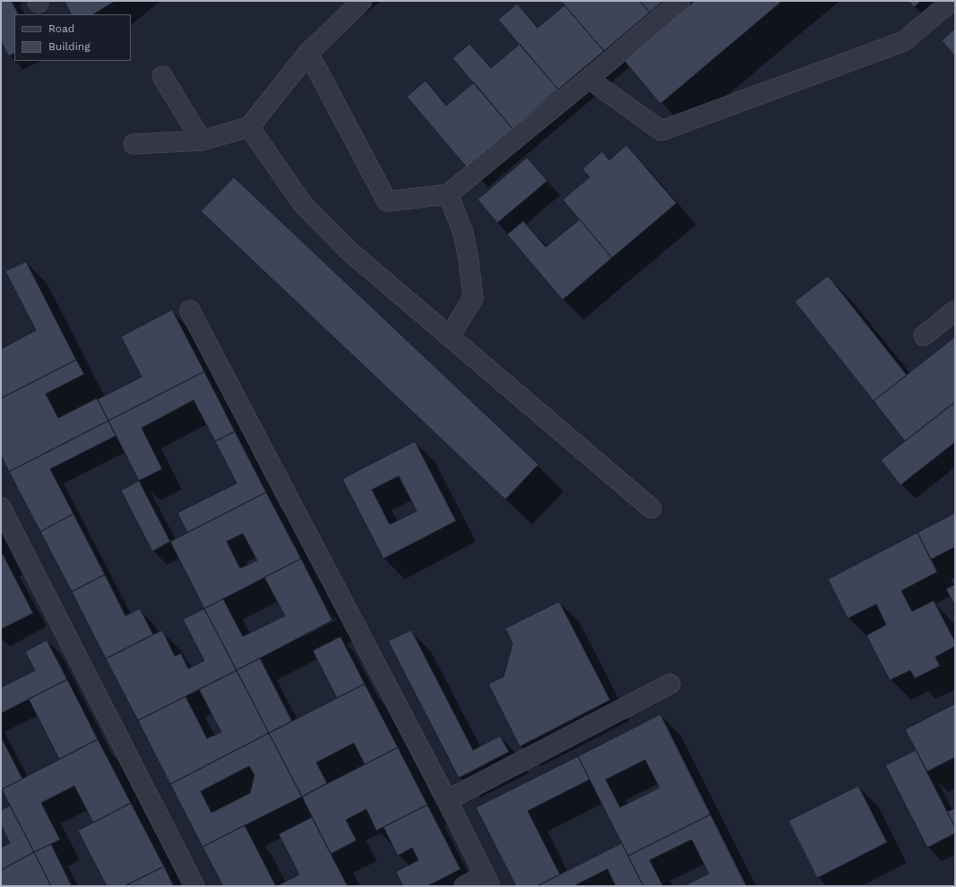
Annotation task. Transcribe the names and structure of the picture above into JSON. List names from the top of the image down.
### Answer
{
  "legend": ["Road", "Building"]
}
